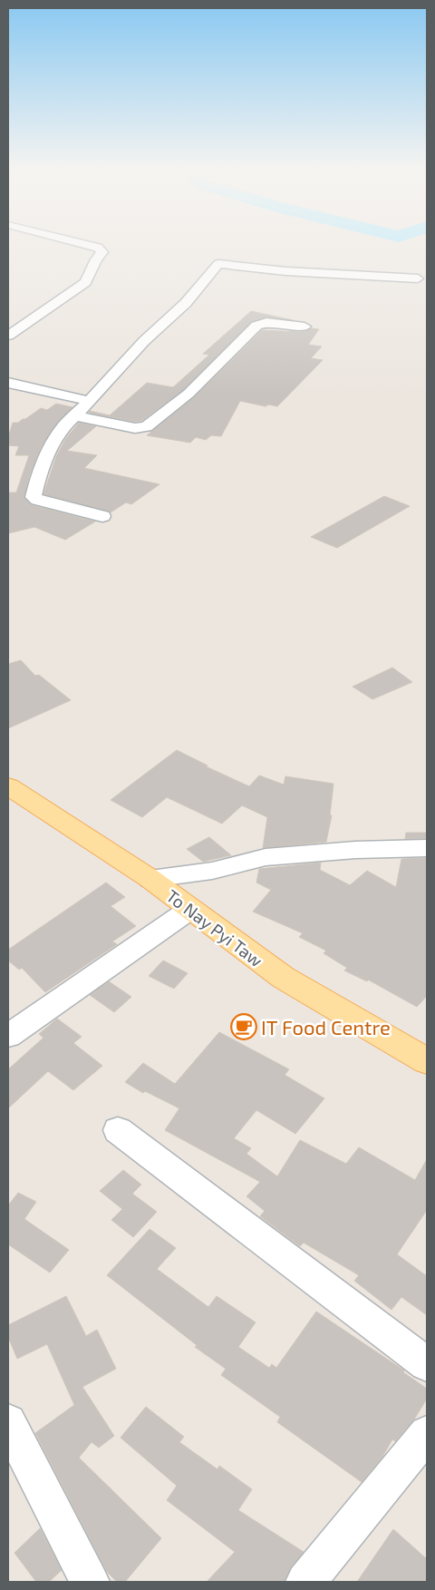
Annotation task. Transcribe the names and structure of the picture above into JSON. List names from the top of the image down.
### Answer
{
  "streets": {
    "main road": ["To Nay Pyi Taw"]
  },
  "places": {
    "cafe": ["IT Food Centre"]
  }
}
